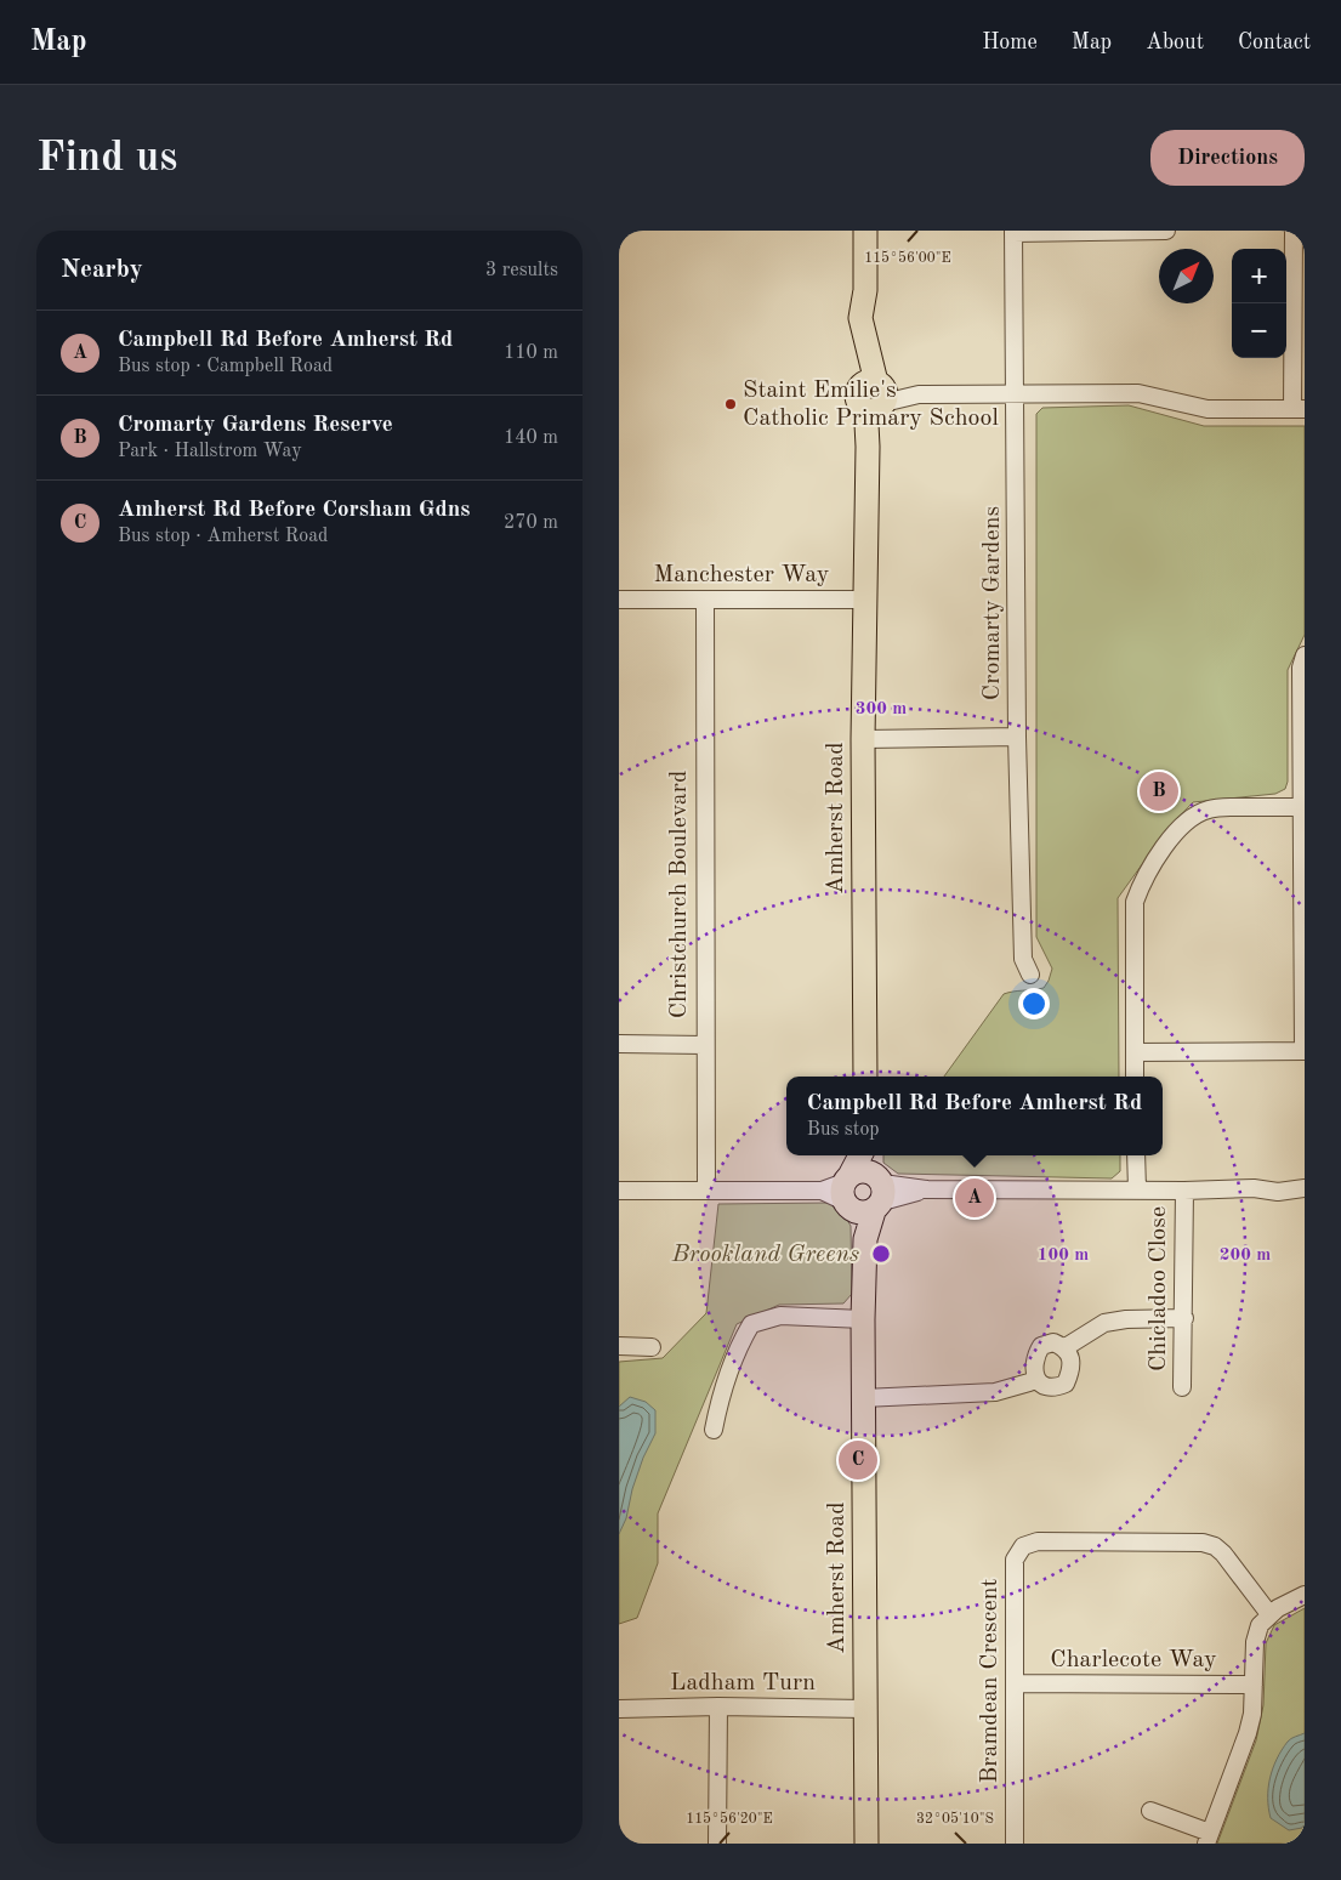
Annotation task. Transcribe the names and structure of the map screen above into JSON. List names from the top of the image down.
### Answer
{
  "streets": {
    "main road": ["Amherst Road"],
    "street": [
      "Manchester Way",
      "Cromarty Gardens",
      "Christchurch Boulevard",
      "Chicladoo Close",
      "Charlecote Way",
      "Bramdean Crescent",
      "Ladham Turn"
    ]
  },
  "crossings": [
    ["Manchester Way", "Amherst Road"],
    ["Manchester Way", "Christchurch Boulevard"],
    ["Amherst Road", "Ladham Turn"],
    ["Charlecote Way", "Bramdean Crescent"]
  ],
  "parks": ["Brookland Greens"],
  "places": ["Staint Emilie's Catholic Primary School"],
  "north": "top right",
  "page": {
    "header": "Map",
    "nav": [
      "Home",
      "Map",
      "About",
      "Contact"
    ],
    "buttons": "Directions",
    "title": "Find us",
    "heading": ["Nearby", "3 results"],
    "map_buttons": ["+", "−"],
    "list": [
      {
        "mark": "A",
        "name": "Campbell Rd Before Amherst Rd",
        "note": "Bus stop · Campbell Road",
        "value": "110 m"
      },
      {
        "mark": "B",
        "name": "Cromarty Gardens Reserve",
        "note": "Park · Hallstrom Way",
        "value": "140 m"
      },
      {
        "mark": "C",
        "name": "Amherst Rd Before Corsham Gdns",
        "note": "Bus stop · Amherst Road",
        "value": "270 m"
      }
    ],
    "pins": ["B", "A", "C"],
    "popup": ["Campbell Rd Before Amherst Rd", "Bus stop"]
  },
  "coordinates": ["115°56'00\"E", "115°56'20\"E", "32°05'10\"S"],
  "rings": ["300 m", "100 m", "200 m"]
}
